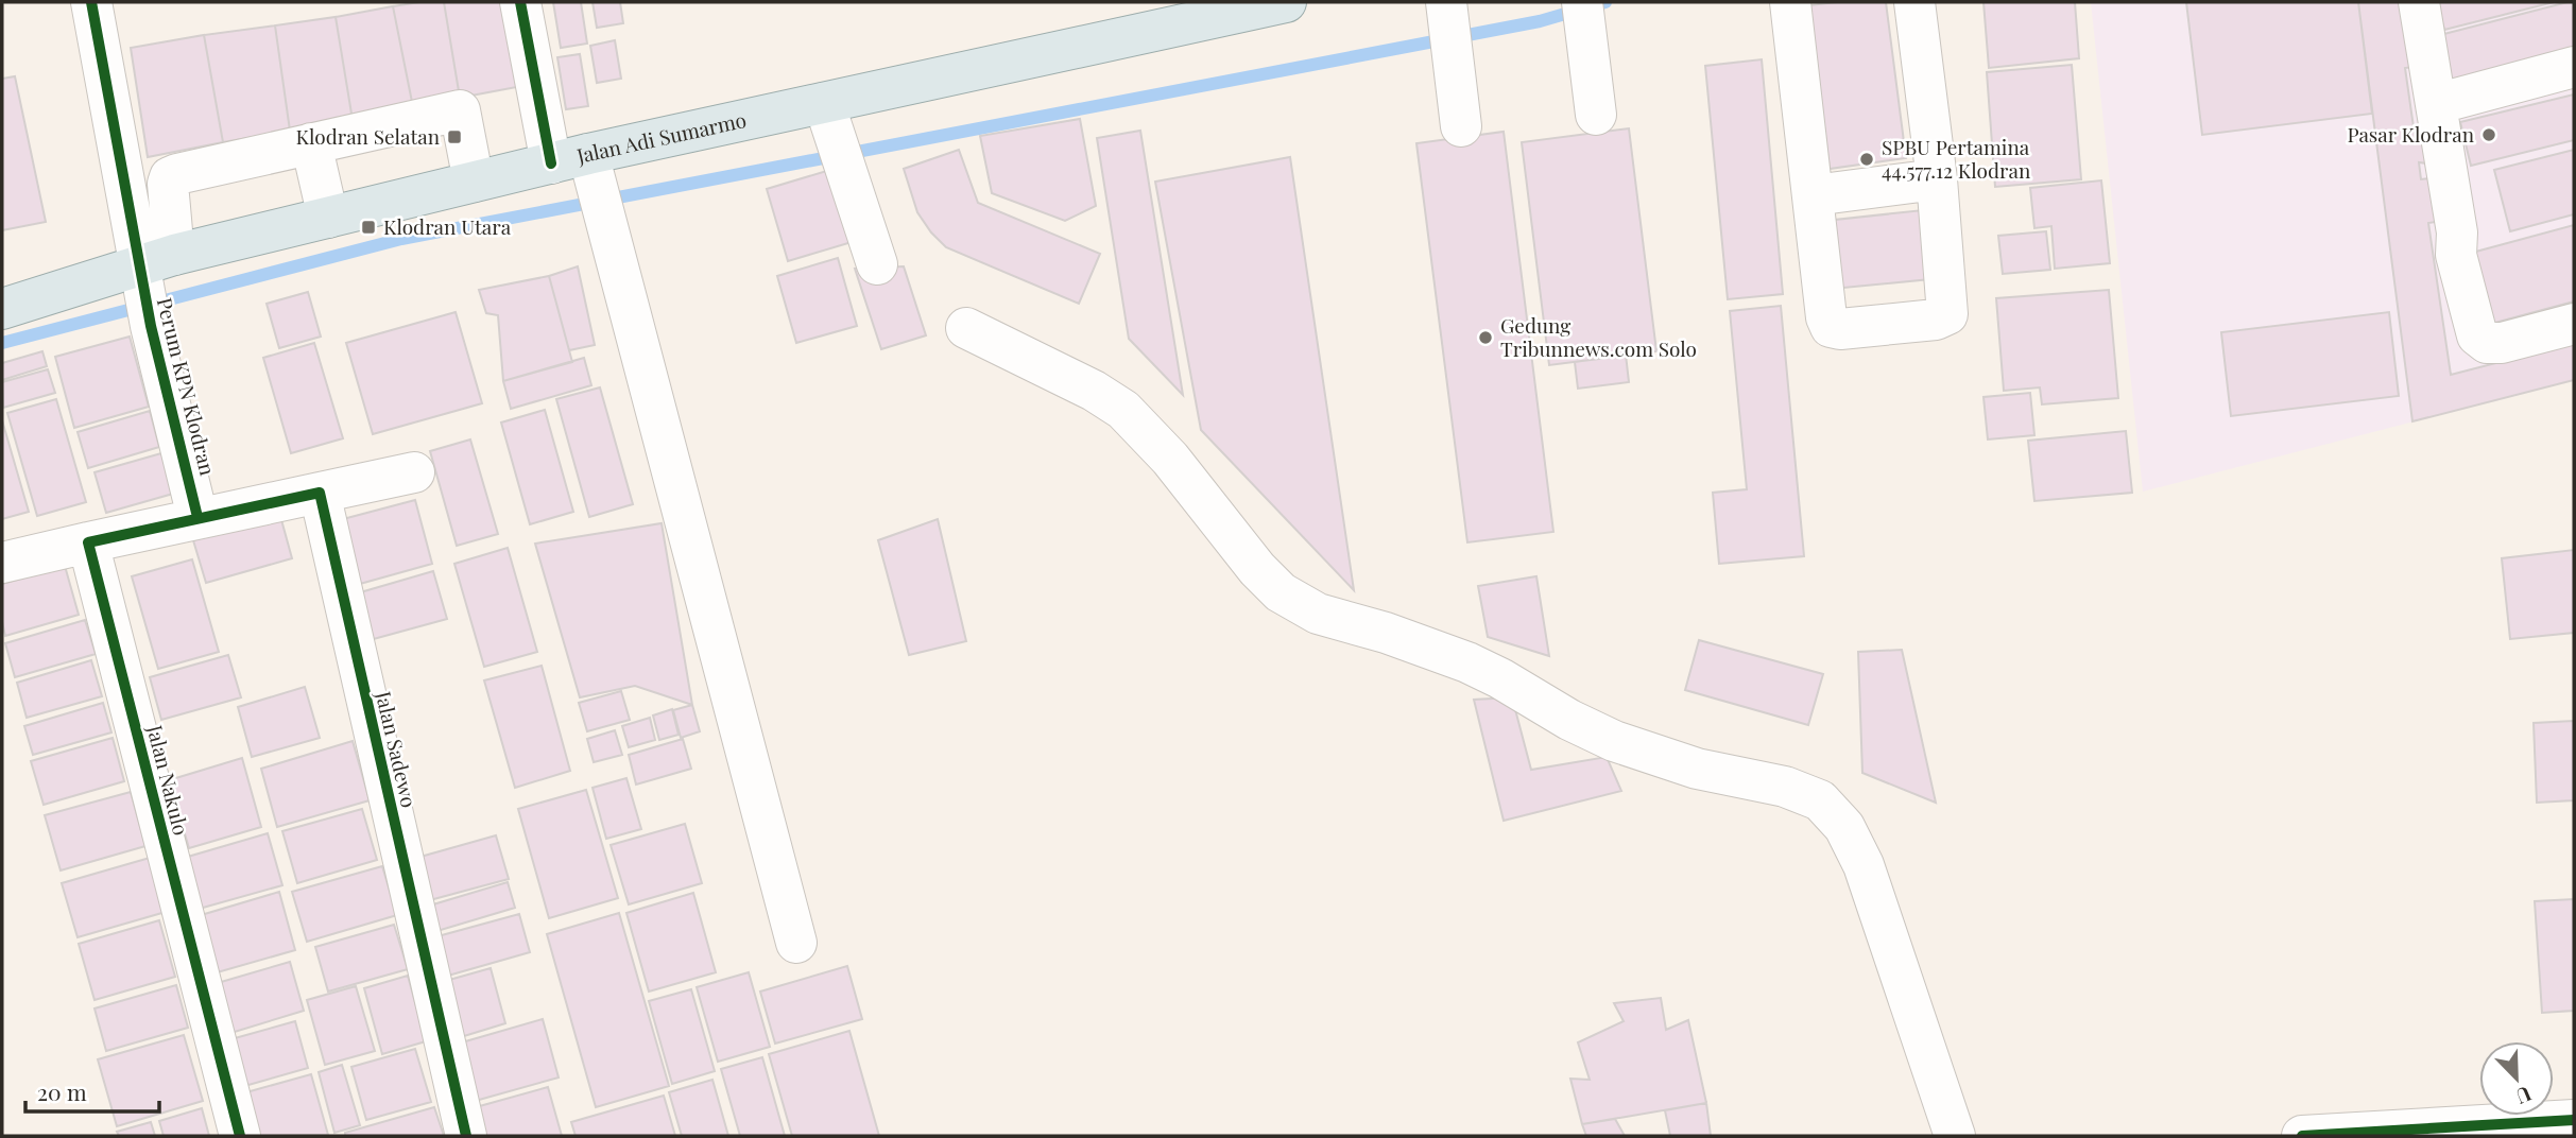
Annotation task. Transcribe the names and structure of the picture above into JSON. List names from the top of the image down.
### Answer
{
  "streets": {
    "main road": ["Jalan Adi Sumarmo"],
    "street": ["Perum KPN Klodran", "Jalan Sadewo", "Jalan Nakulo"]
  },
  "crossings": [
    ["Jalan Adi Sumarmo", "Perum KPN Klodran"]
  ],
  "places": {
    "other": ["Pasar Klodran", "SPBU Pertamina 44.577.12 Klodran", "Gedung Tribunnews.com Solo"],
    "transit": ["Klodran Selatan", "Klodran Utara"]
  },
  "scale_bar": "20 m",
  "north": "bottom right"
}
